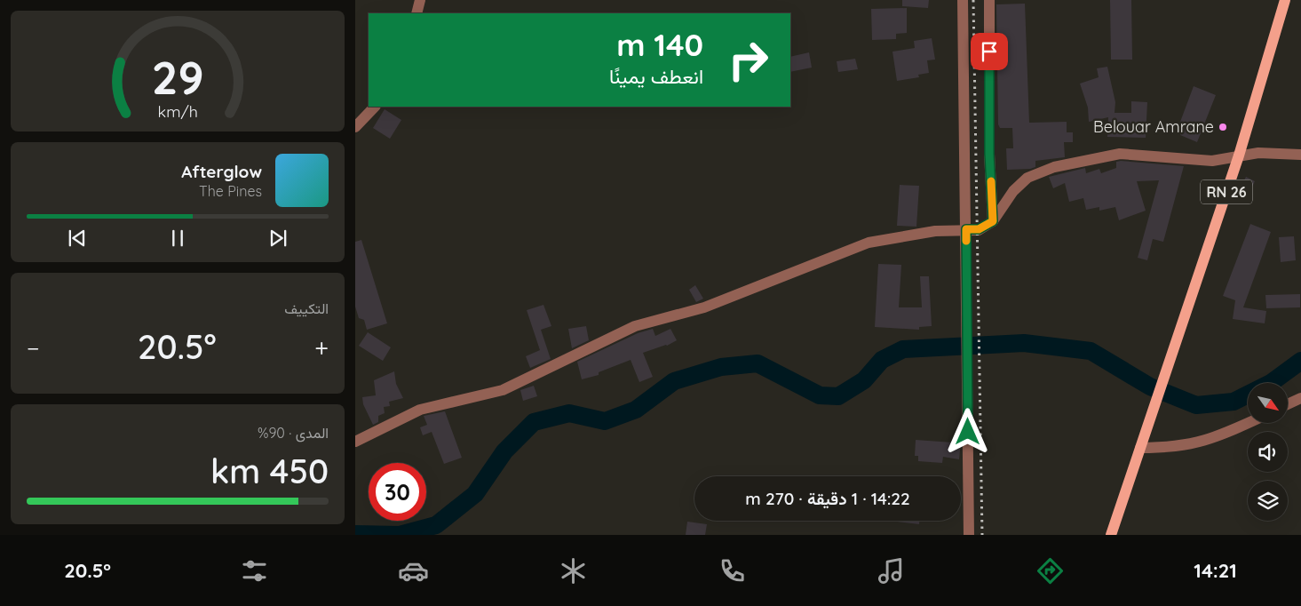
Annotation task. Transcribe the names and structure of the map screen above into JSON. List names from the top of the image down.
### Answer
{
  "streets": {
    "main road": ["RN 26"]
  },
  "places": ["Belouar Amrane"],
  "north": "bottom right",
  "page": {
    "turn": ["140 m", "انعطف يمينًا"],
    "song": ["Afterglow", "The Pines"],
    "tile": [
      "التكييف",
      ["المدى · 90%", "450 km"]
    ],
    "heat": ["−", "20.5°", "+"],
    "limit": "30",
    "trip": "14:22 · 1 دقيقة · 270 m",
    "tabs": ["14:21", "20.5°"],
    "gauge": ["29", "km/h"]
  }
}
